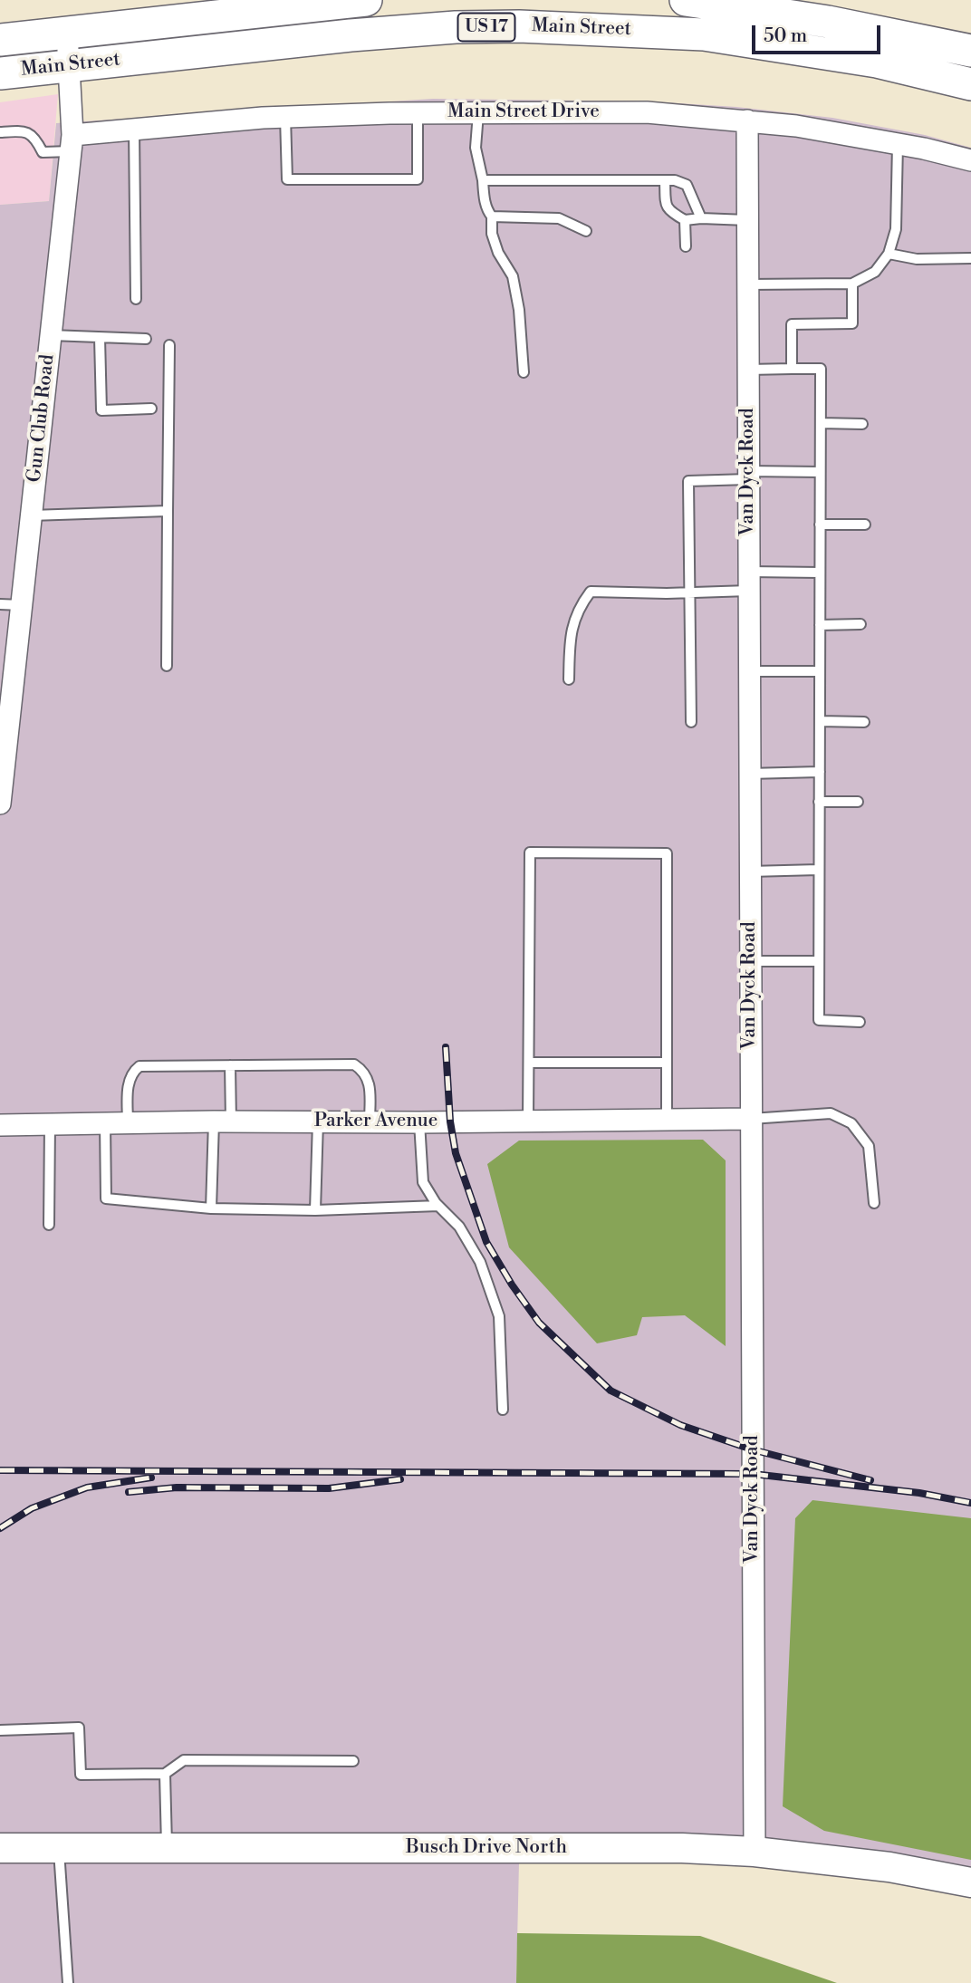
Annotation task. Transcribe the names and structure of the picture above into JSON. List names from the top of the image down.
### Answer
{
  "streets": {
    "main road": ["US 17", "Main Street"],
    "street": [
      "Main Street Drive",
      "Gun Club Road",
      "Van Dyck Road",
      "Parker Avenue",
      "Busch Drive North"
    ]
  },
  "crossings": [
    ["Main Street", "Gun Club Road"],
    ["Main Street Drive", "Gun Club Road"],
    ["Main Street Drive", "Van Dyck Road"],
    ["Van Dyck Road", "Parker Avenue"],
    ["Van Dyck Road", "Busch Drive North"]
  ],
  "scale_bar": "50 m"
}
